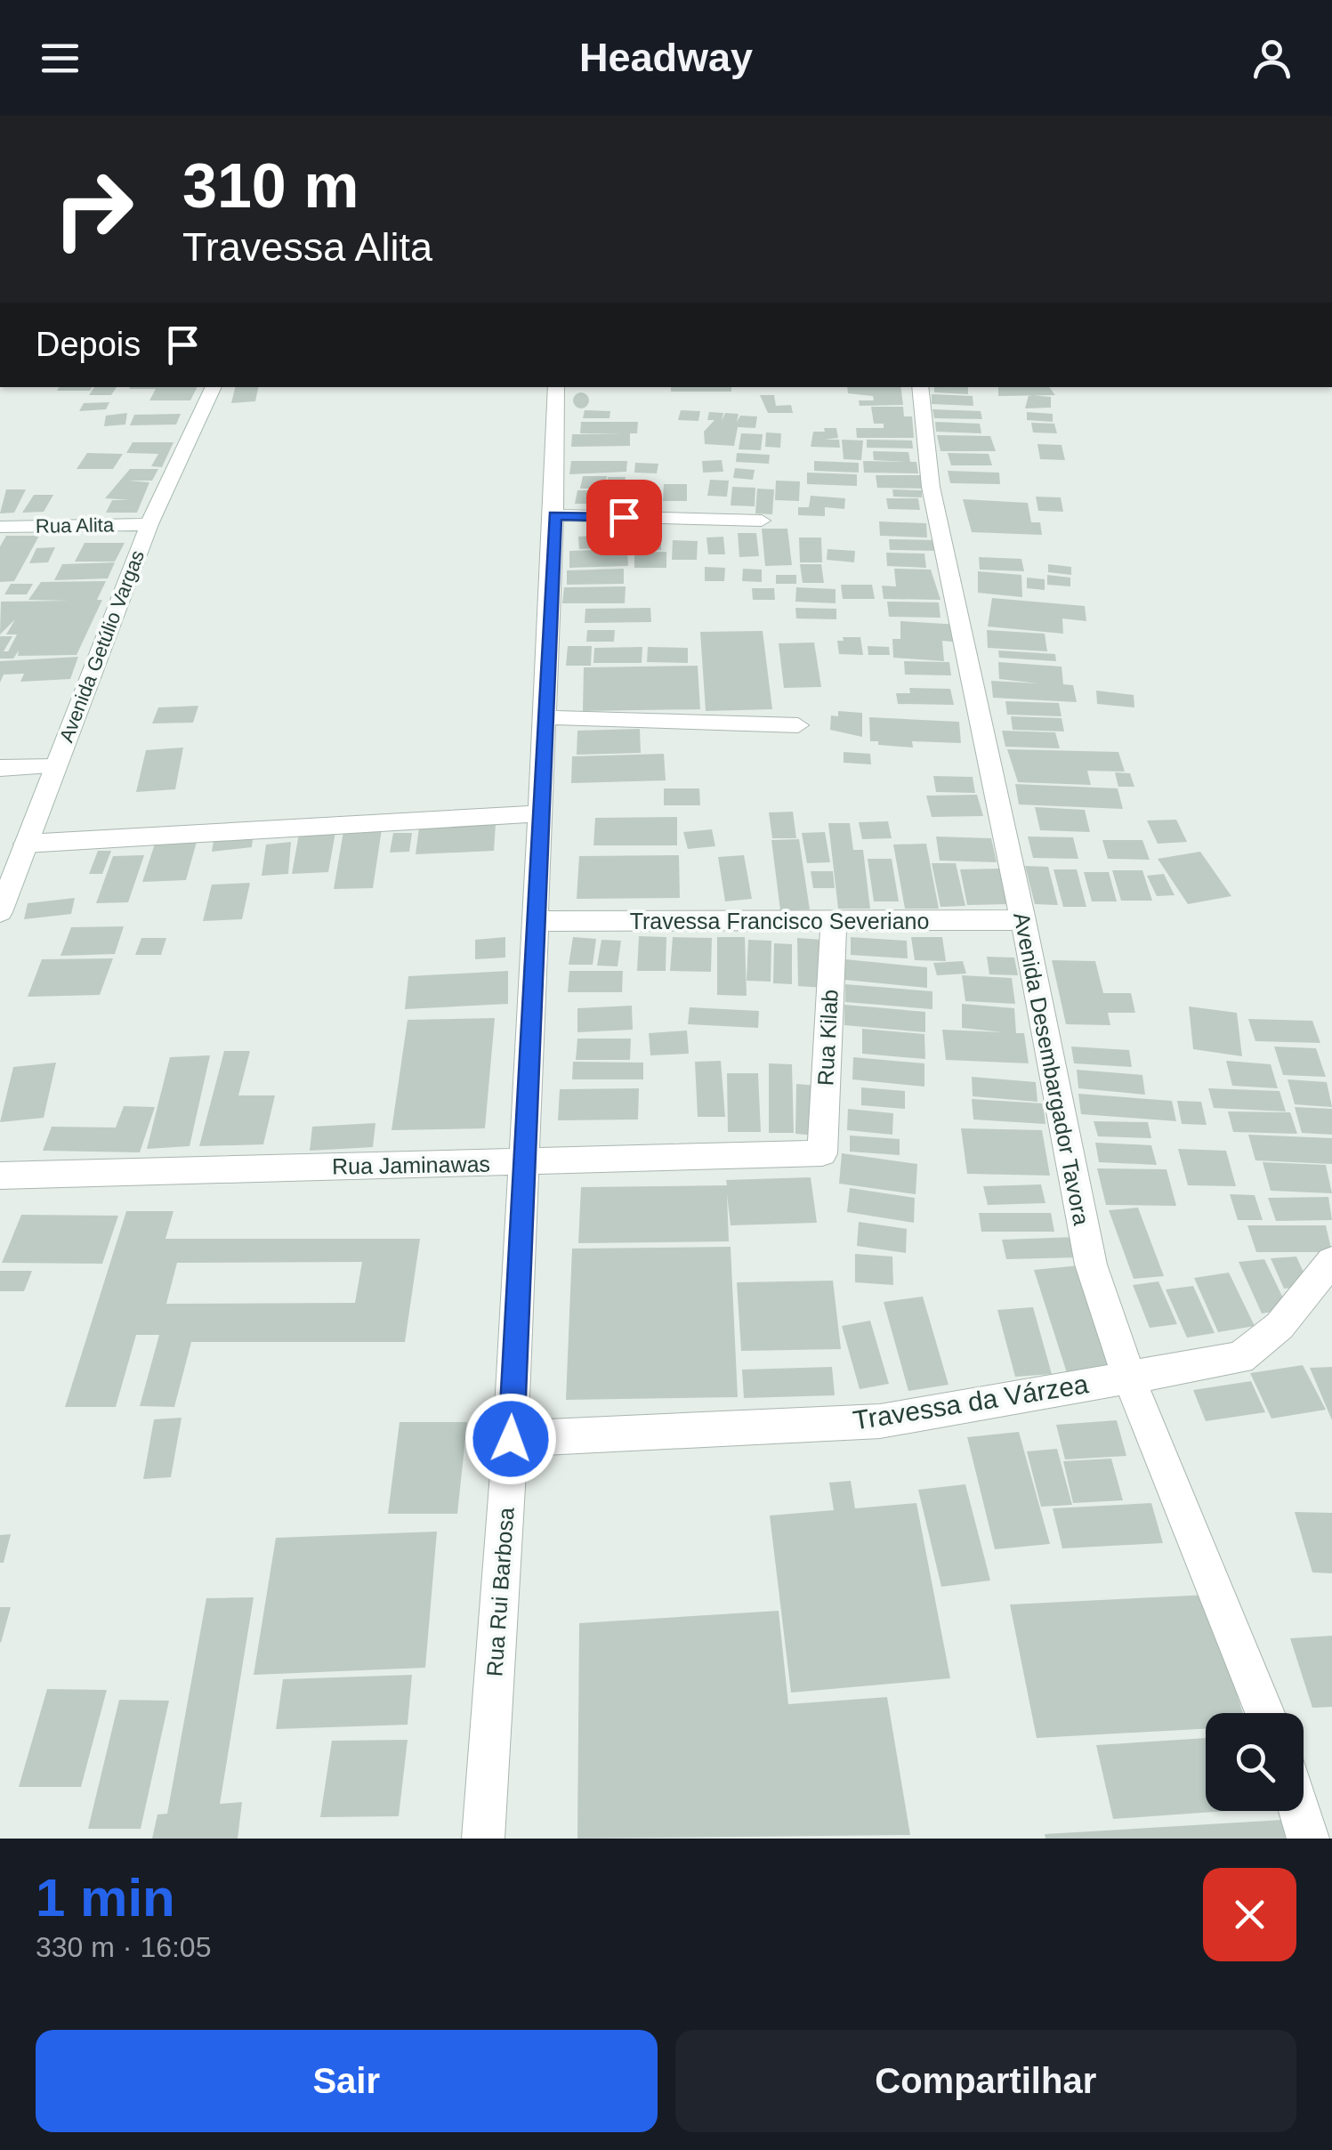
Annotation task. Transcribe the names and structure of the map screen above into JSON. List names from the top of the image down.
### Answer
{
  "streets": {
    "street": [
      "Rua Alita",
      "Avenida Getúlio Vargas",
      "Travessa Francisco Severiano",
      "Rua Kilab",
      "Avenida Desembargador Tavora",
      "Rua Jaminawas",
      "Travessa da Várzea",
      "Rua Rui Barbosa"
    ]
  },
  "crossings": [
    ["Rua Alita", "Avenida Getúlio Vargas"],
    ["Travessa Francisco Severiano", "Rua Kilab"],
    ["Travessa Francisco Severiano", "Avenida Desembargador Tavora"],
    ["Travessa Francisco Severiano", "Rua Rui Barbosa"],
    ["Rua Kilab", "Rua Jaminawas"],
    ["Avenida Desembargador Tavora", "Travessa da Várzea"],
    ["Rua Jaminawas", "Rua Rui Barbosa"],
    ["Travessa da Várzea", "Rua Rui Barbosa"]
  ],
  "page": {
    "header": "Headway",
    "turn": ["310 m", "Travessa Alita"],
    "then": "Depois",
    "heading": ["1 min", "330 m · 16:05"],
    "buttons": ["Sair", "Compartilhar"]
  }
}
